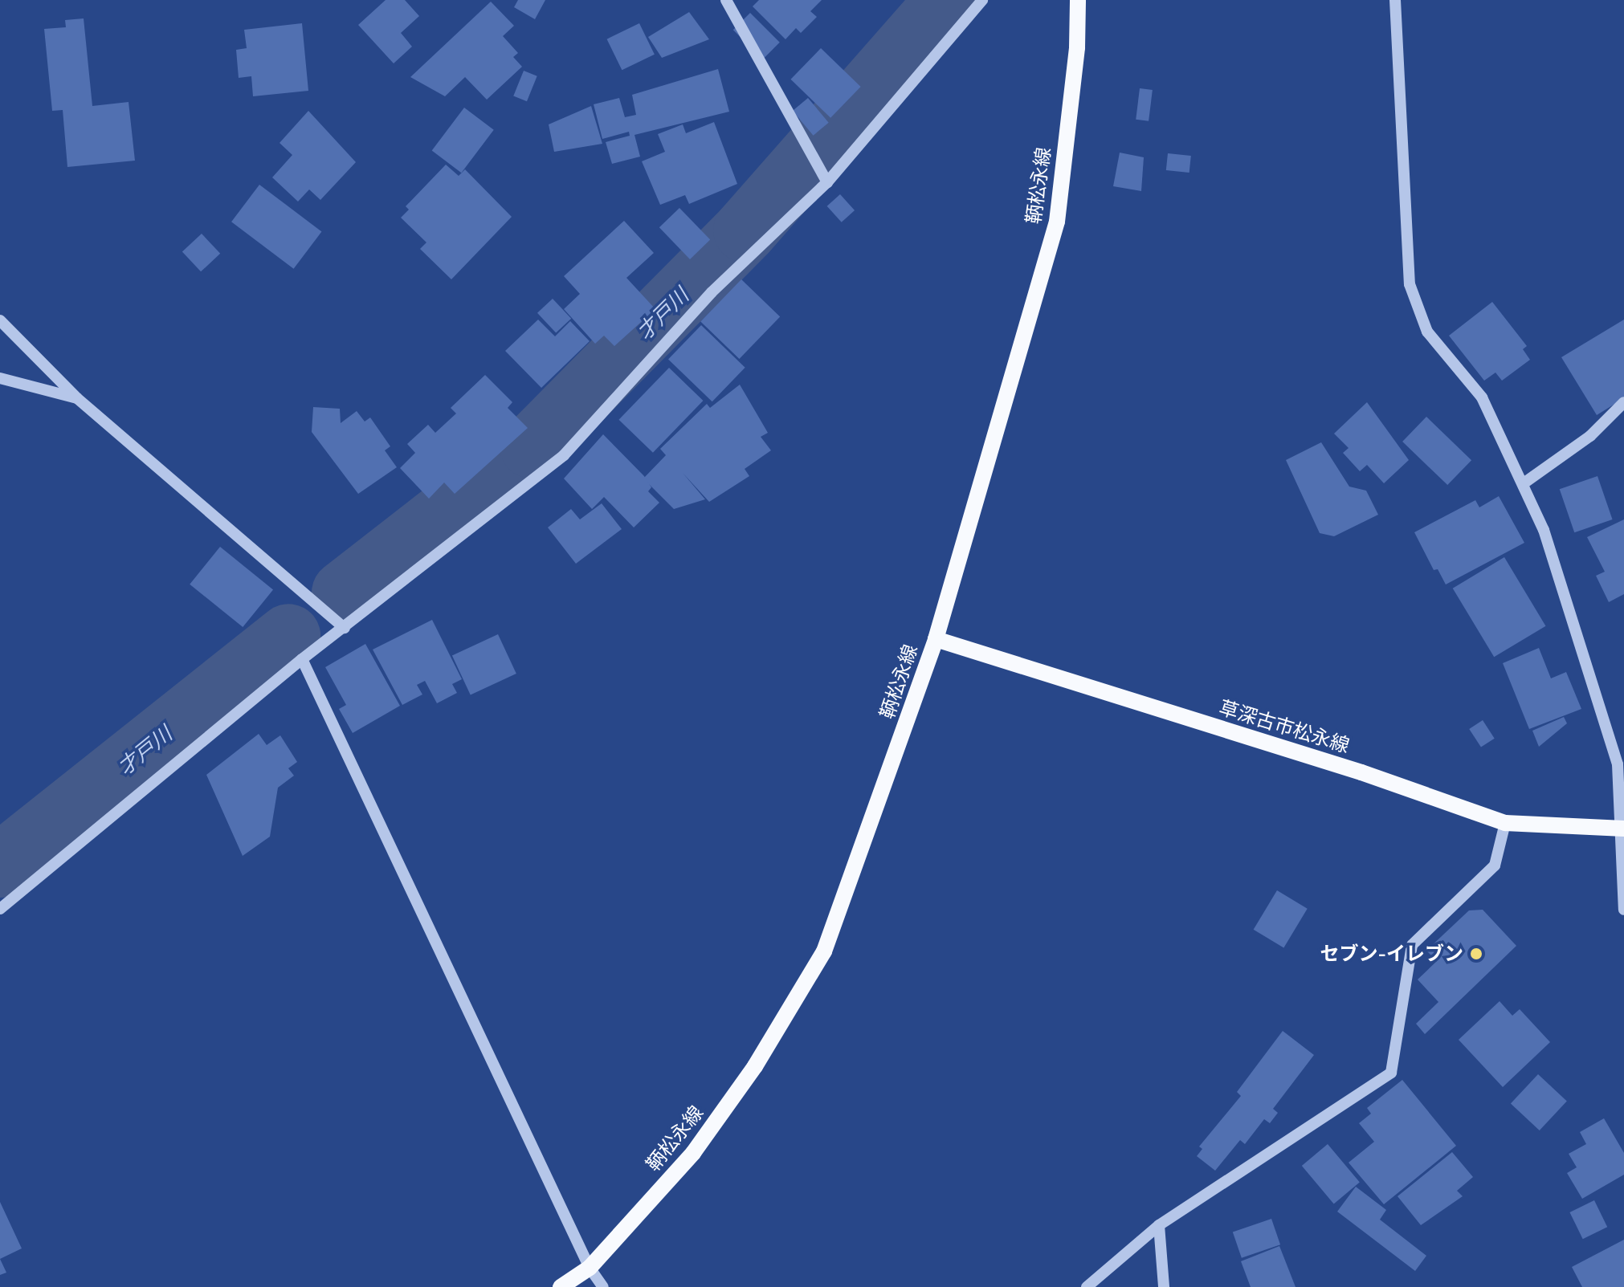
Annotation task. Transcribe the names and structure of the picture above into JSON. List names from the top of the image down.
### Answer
{
  "streets": {
    "main road": ["鞆松永線", "草深古市松永線"]
  },
  "crossings": [
    ["鞆松永線", "草深古市松永線"]
  ],
  "water": ["才戸川"],
  "places": ["セブン-イレブン"]
}
